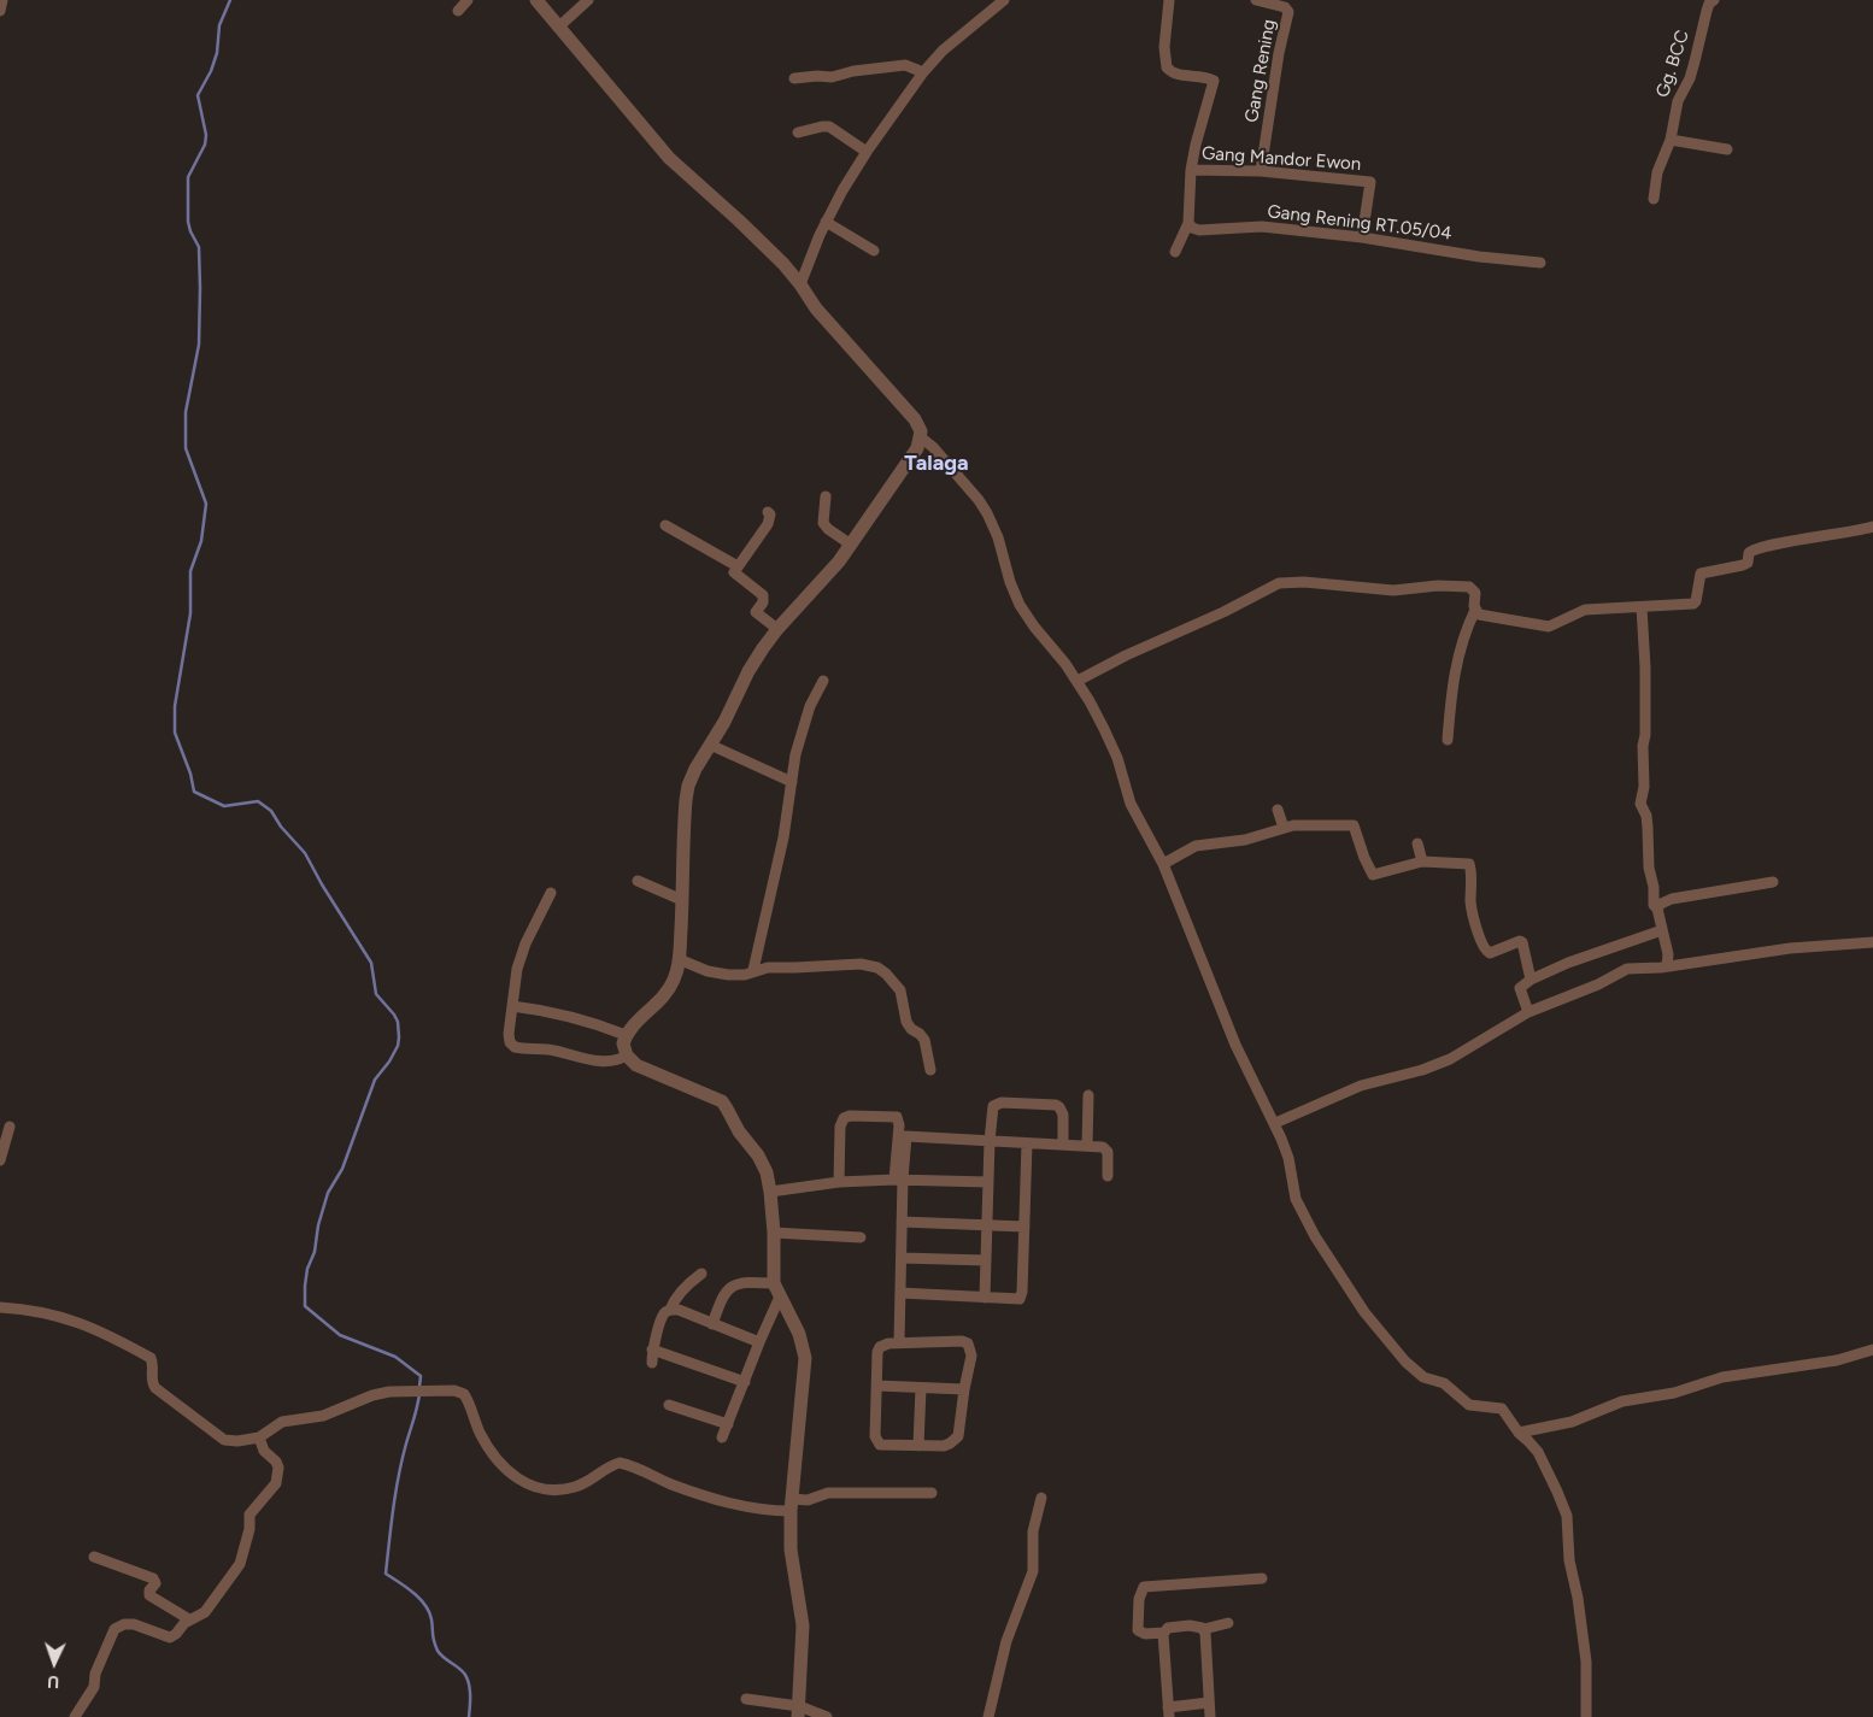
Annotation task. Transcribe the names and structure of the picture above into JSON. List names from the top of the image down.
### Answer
{
  "streets": {
    "street": [
      "Gg. BCC",
      "Gang Rening",
      "Gang Mandor Ewon",
      "Gang Rening RT.05/04"
    ]
  },
  "crossings": [
    ["Gang Rening", "Gang Mandor Ewon"],
    ["Gang Mandor Ewon", "Gang Rening RT.05/04"]
  ],
  "districts": ["Talaga"],
  "north": "bottom"
}
